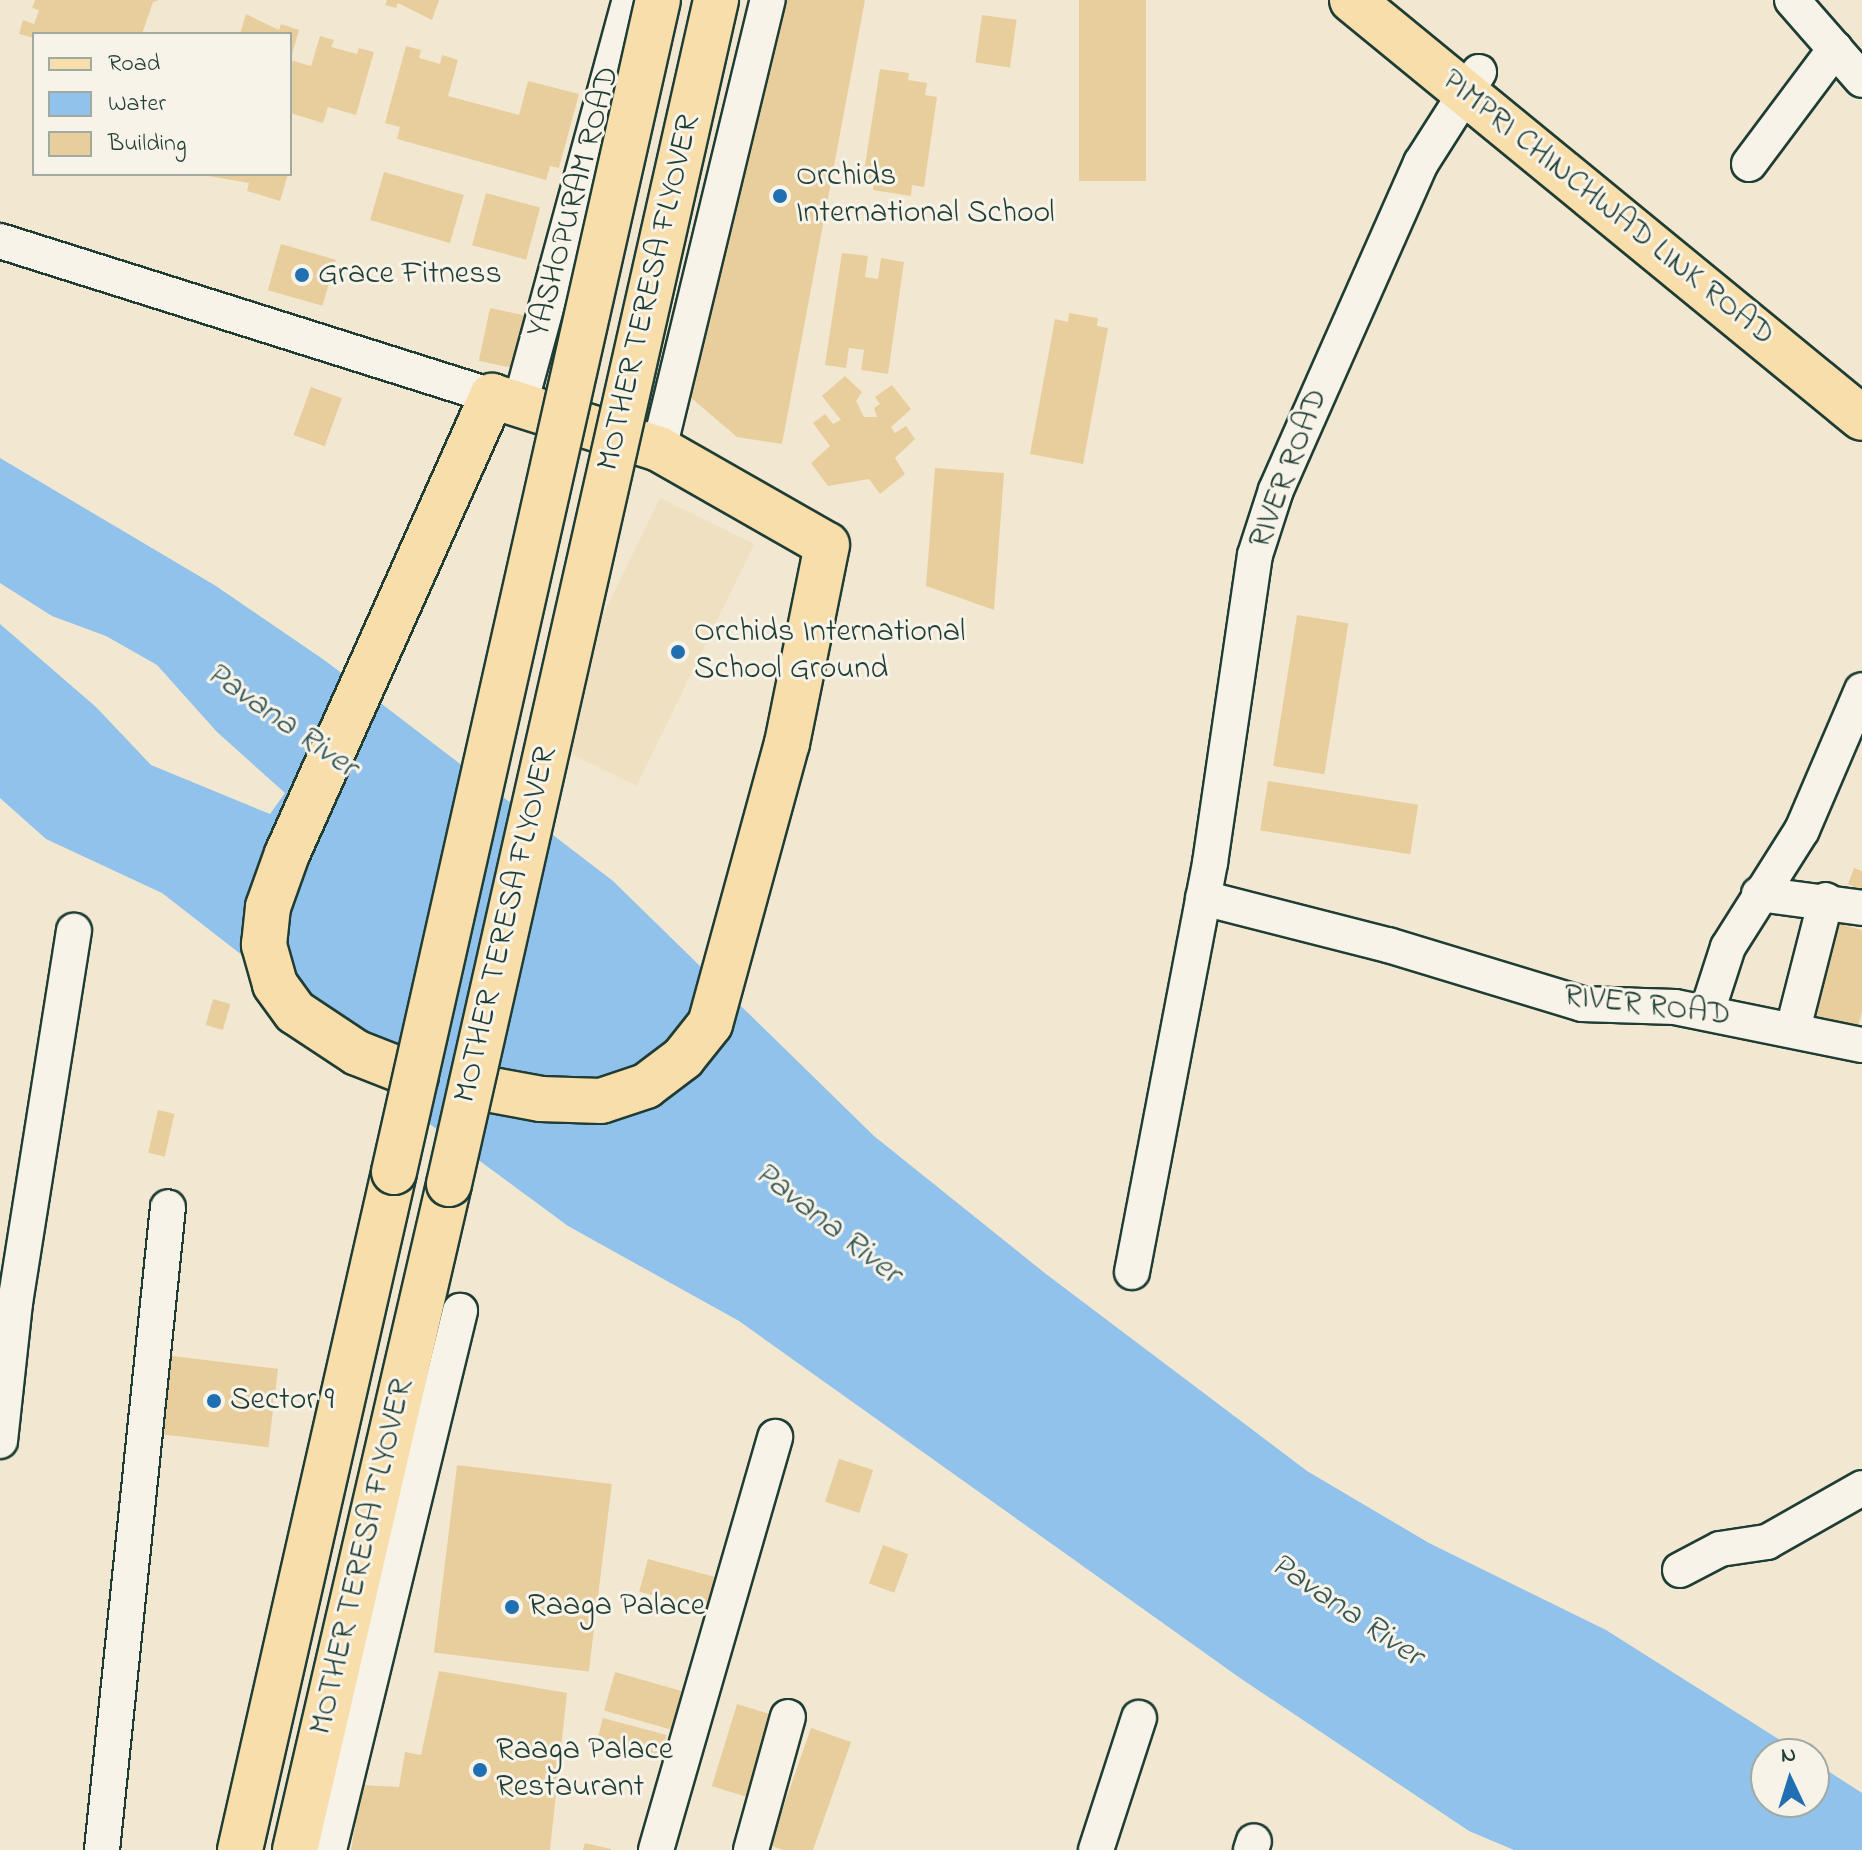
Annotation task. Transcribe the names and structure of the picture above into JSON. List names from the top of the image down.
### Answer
{
  "streets": {
    "main road": ["PIMPRI CHINCHWAD LINK ROAD", "MOTHER TERESA FLYOVER"],
    "street": ["YASHOPURAM ROAD", "RIVER ROAD"]
  },
  "crossings": [
    ["PIMPRI CHINCHWAD LINK ROAD", "RIVER ROAD"]
  ],
  "water": ["Pavana River"],
  "places": [
    "Orchids International School",
    "Grace Fitness",
    "Orchids International School Ground",
    "Sector 9",
    "Raaga Palace",
    "Raaga Palace Restaurant"
  ],
  "legend": ["Road", "Water", "Building"],
  "north": "top"
}
